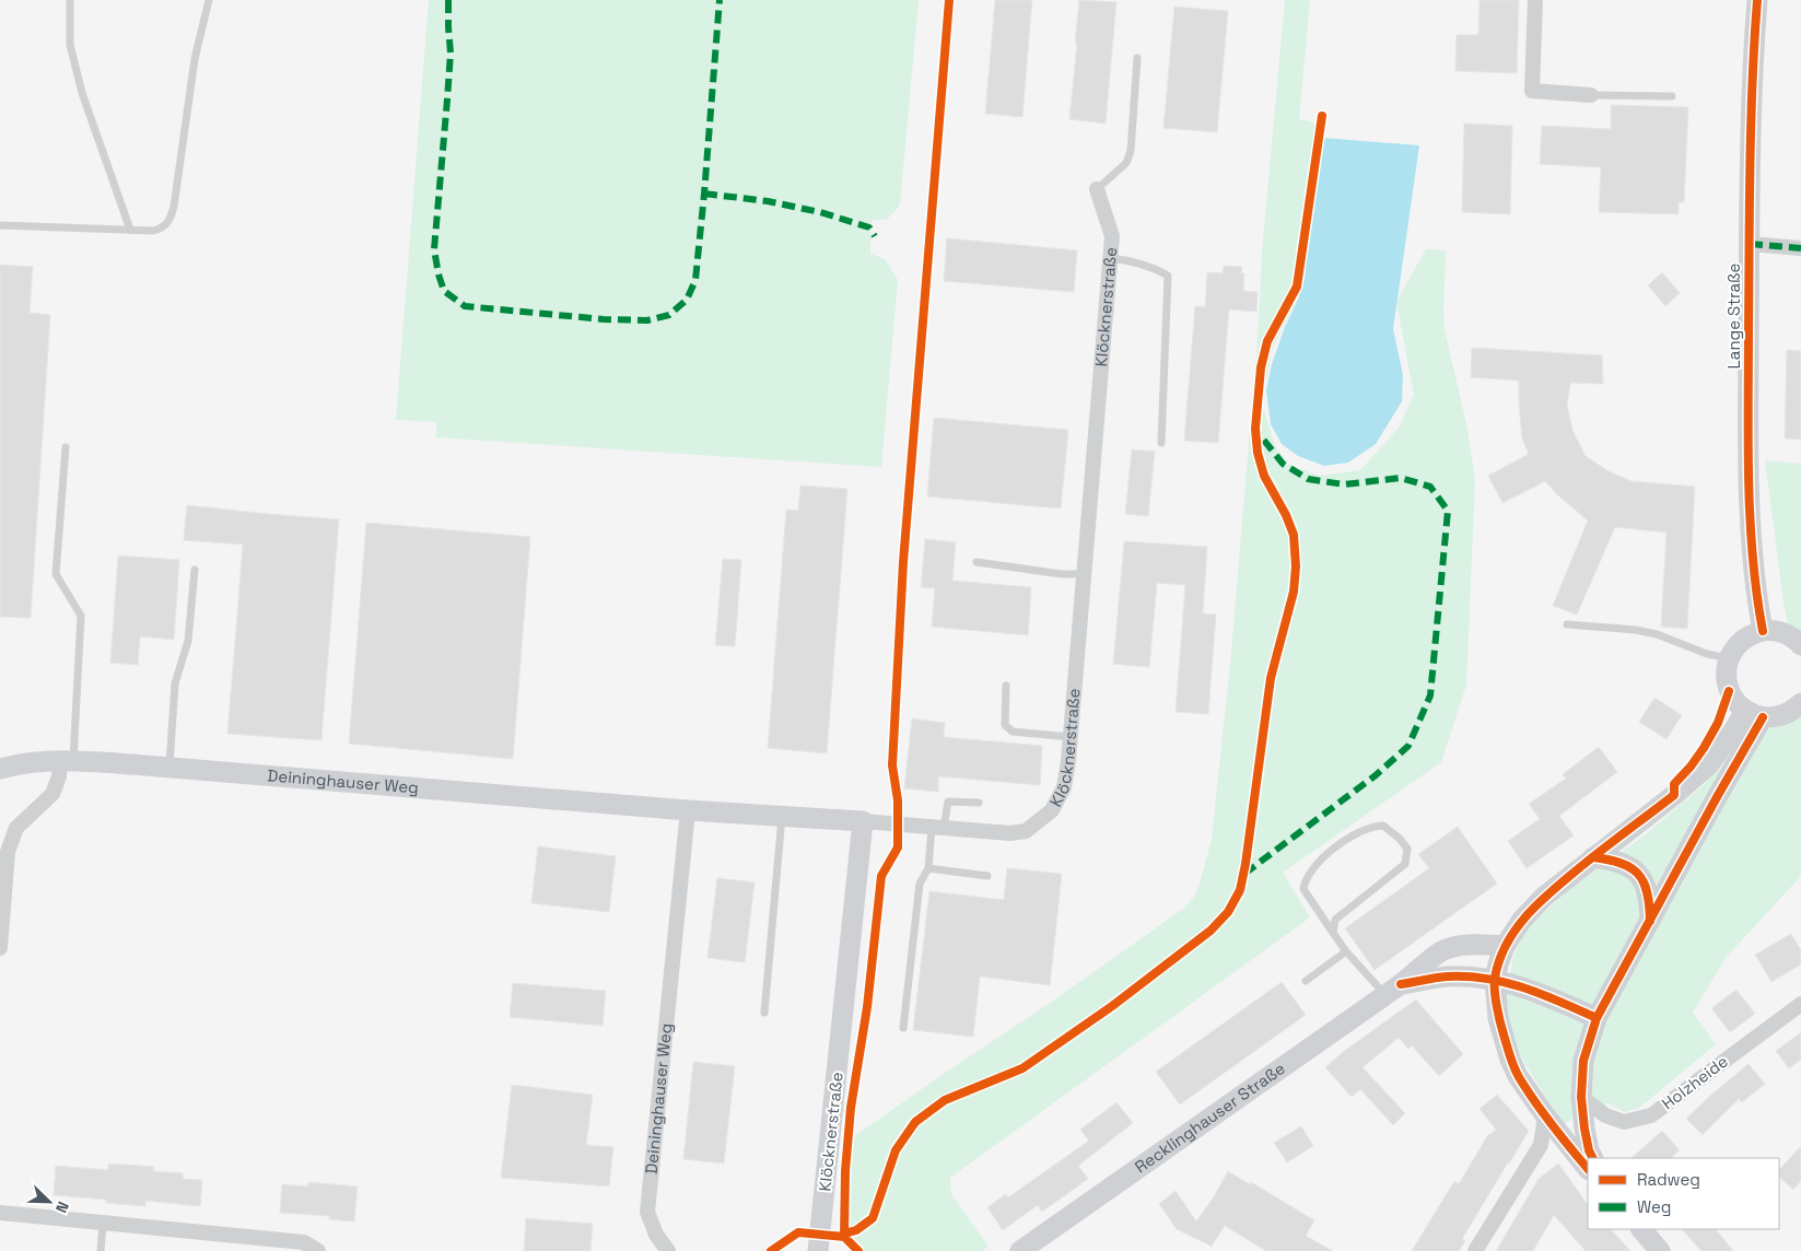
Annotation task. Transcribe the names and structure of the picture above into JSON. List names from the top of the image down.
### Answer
{
  "streets": {
    "main road": [
      "Klöcknerstraße",
      "Lange Straße",
      "Deininghauser Weg",
      "Recklinghauser Straße"
    ],
    "street": ["Holzheide"]
  },
  "crossings": [
    ["Klöcknerstraße", "Deininghauser Weg"]
  ],
  "legend": ["Radweg", "Weg"],
  "north": "bottom right"
}
